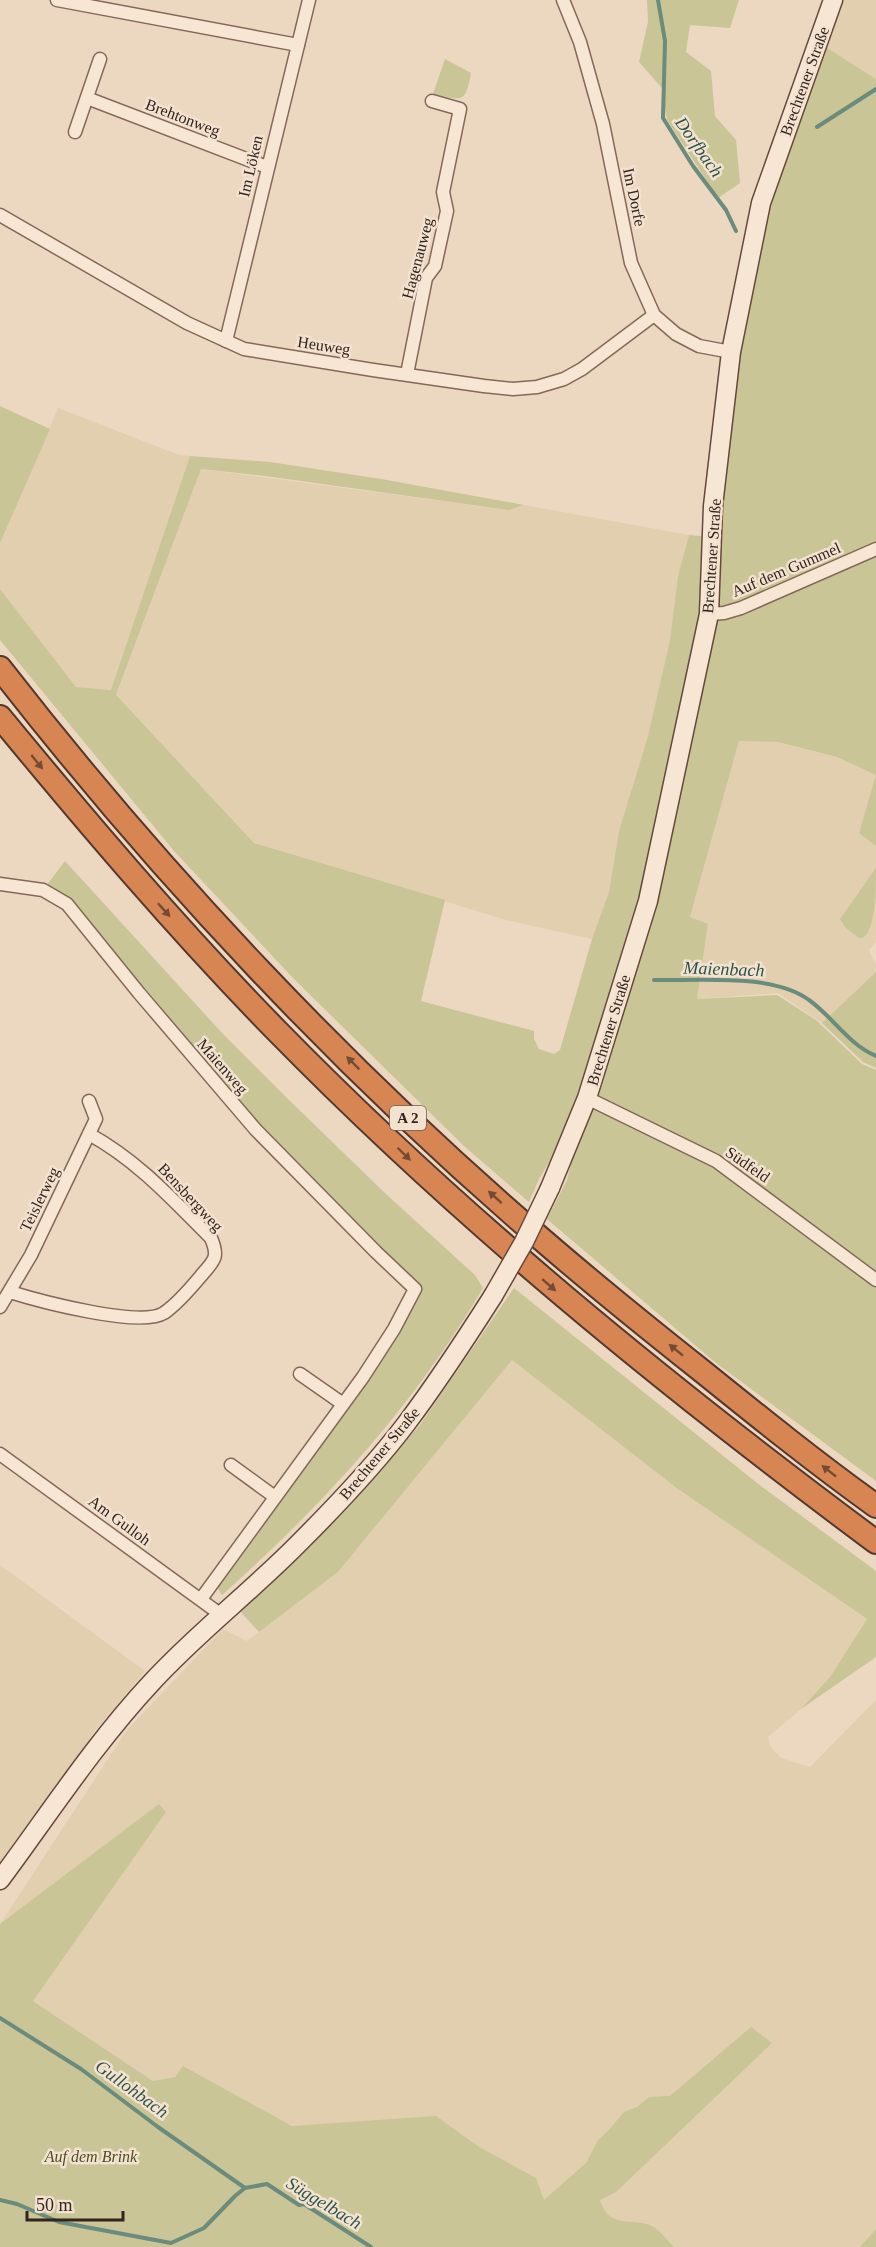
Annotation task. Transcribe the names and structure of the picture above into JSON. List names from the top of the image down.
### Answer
{
  "streets": {
    "highway": ["A 2"],
    "street": [
      "Brechtener Straße",
      "Brehtonweg",
      "Im Löken",
      "Im Dorfe",
      "Hagenauweg",
      "Heuweg",
      "Auf dem Gummel",
      "Maienweg",
      "Südfeld",
      "Bensbergweg",
      "Teislerweg",
      "Am Gulloh"
    ]
  },
  "crossings": [
    ["Brechtener Straße", "Im Dorfe"],
    ["Brechtener Straße", "Auf dem Gummel"],
    ["Brechtener Straße", "Südfeld"],
    ["Brechtener Straße", "Am Gulloh"],
    ["Brehtonweg", "Im Löken"],
    ["Im Löken", "Heuweg"],
    ["Im Dorfe", "Heuweg"],
    ["Hagenauweg", "Heuweg"],
    ["Bensbergweg", "Teislerweg"]
  ],
  "water": [
    "Dorfbach",
    "Maienbach",
    "Gullohbach",
    "Süggelbach"
  ],
  "parks": ["Auf dem Brink"],
  "scale_bar": "50 m"
}
